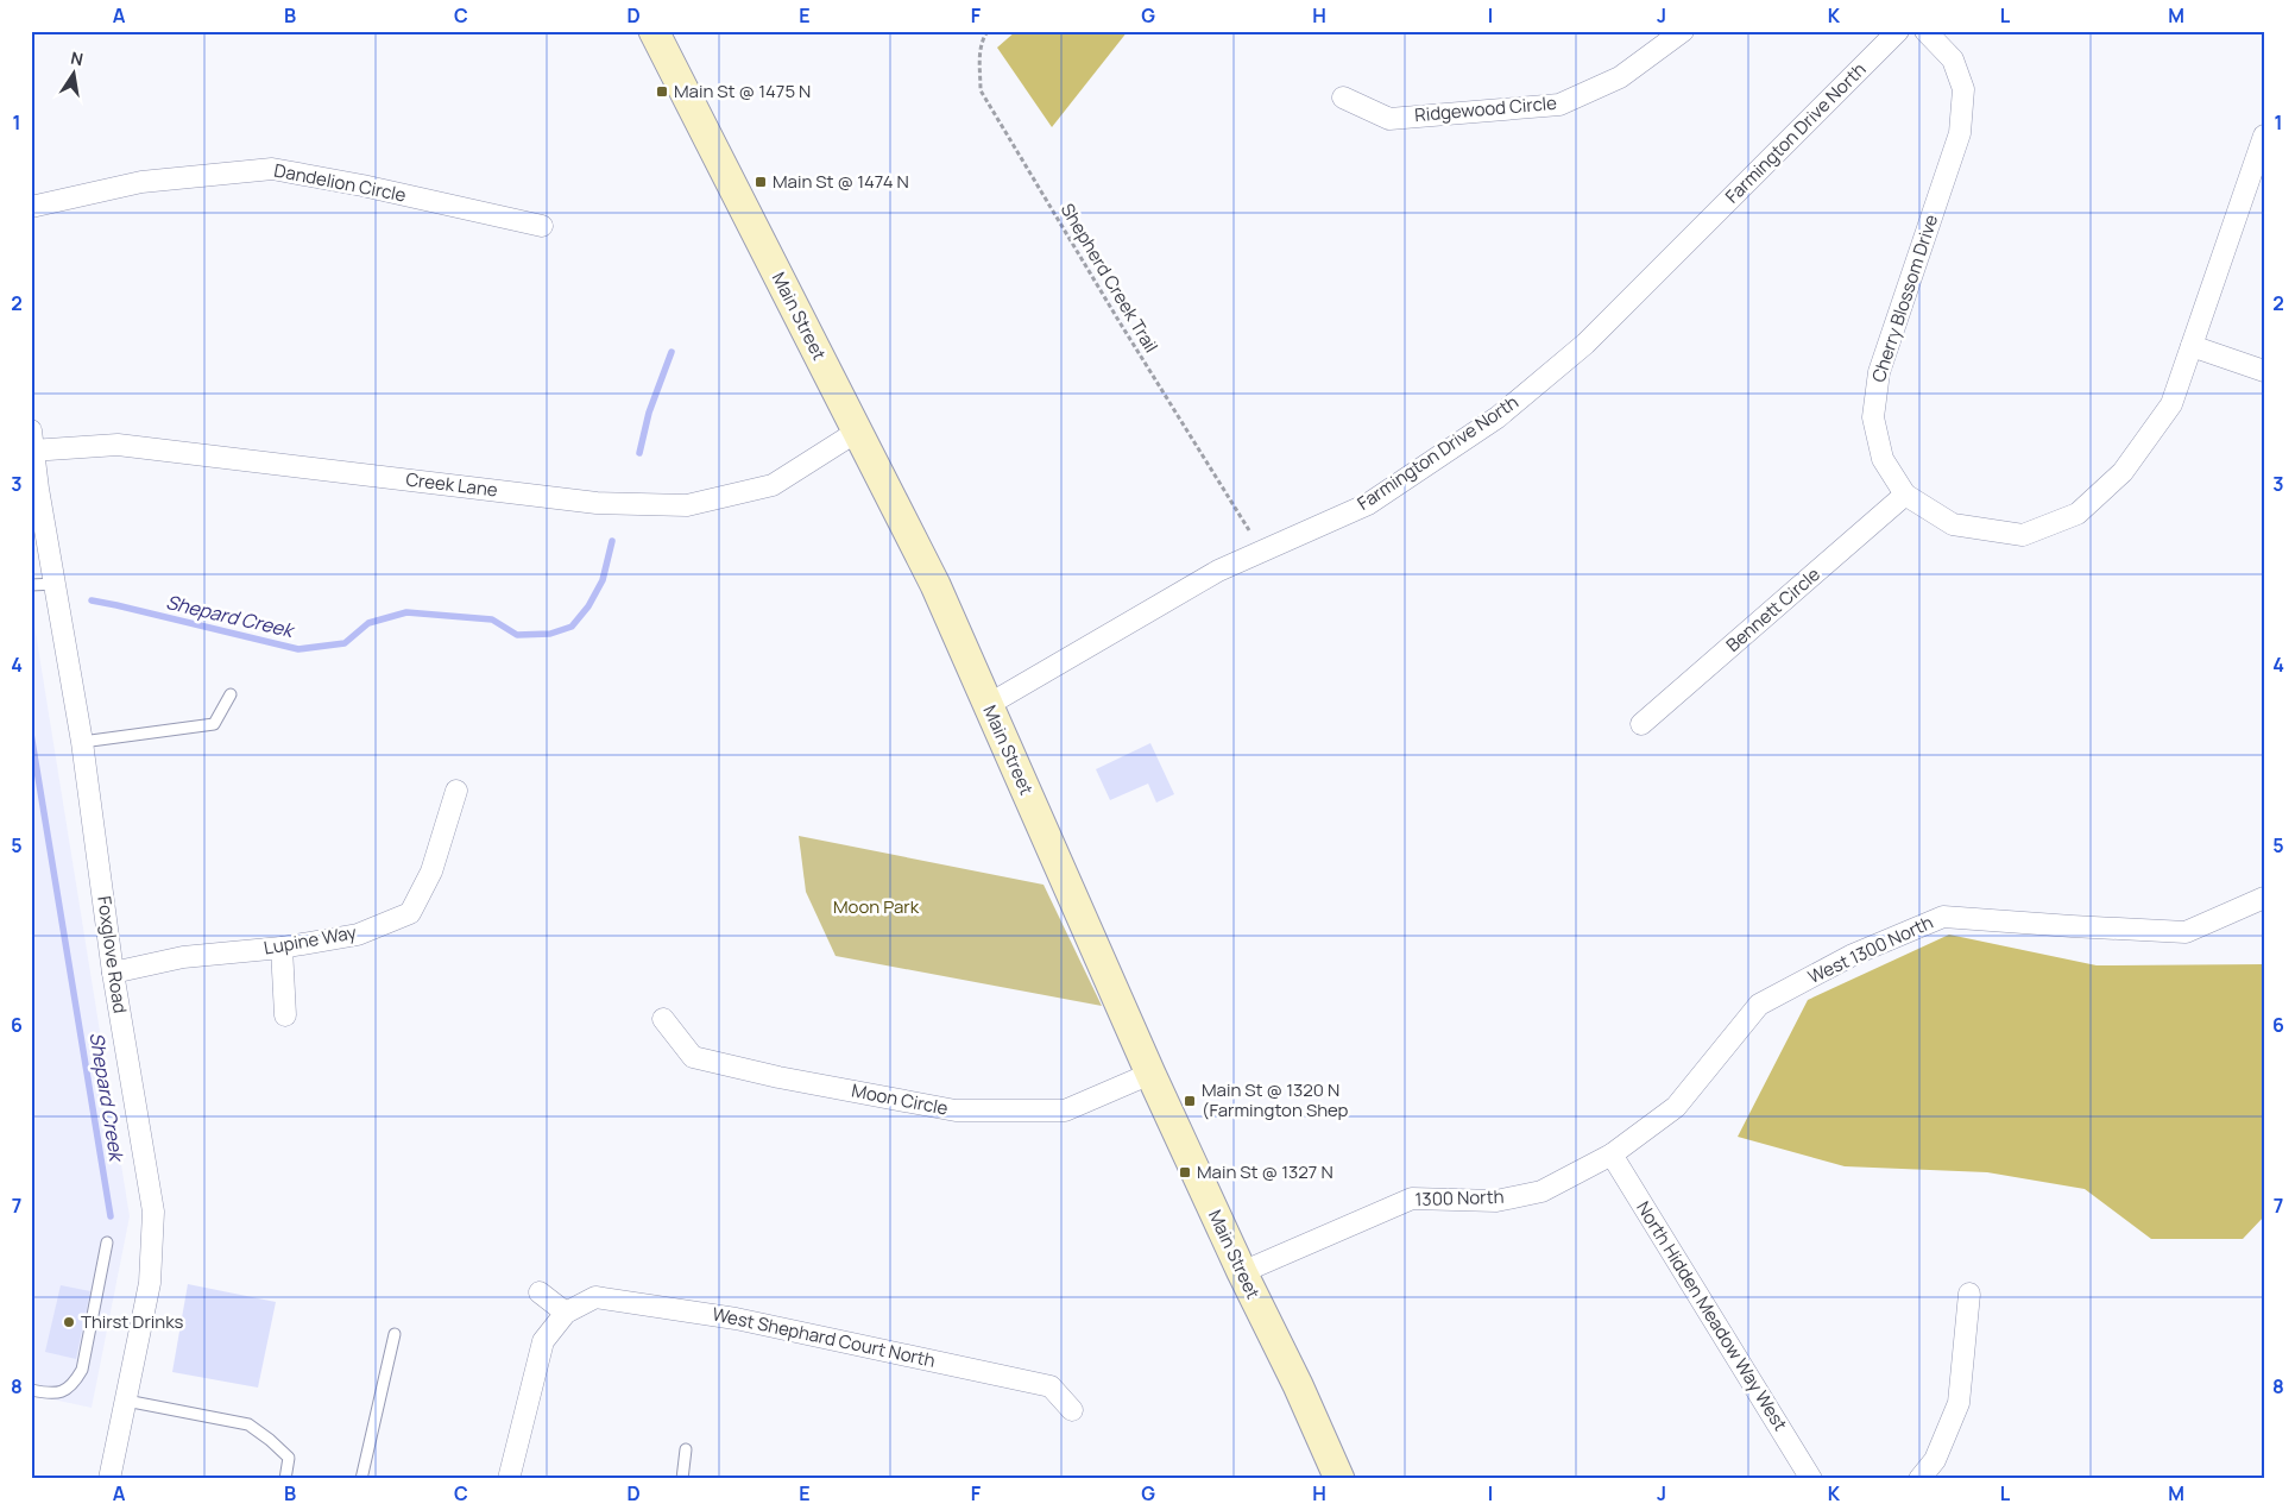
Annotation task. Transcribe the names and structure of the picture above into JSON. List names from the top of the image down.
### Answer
{
  "streets": {
    "main road": ["Main Street"],
    "street": [
      "Ridgewood Circle",
      "Farmington Drive North",
      "Dandelion Circle",
      "Cherry Blossom Drive",
      "Creek Lane",
      "Bennett Circle",
      "Lupine Way",
      "West 1300 North",
      "Foxglove Road",
      "Moon Circle",
      "1300 North",
      "North Hidden Meadow Way West",
      "West Shephard Court North"
    ],
    "path": ["Shepherd Creek Trail"]
  },
  "crossings": [
    ["Farmington Drive North", "Main Street"],
    ["Cherry Blossom Drive", "Bennett Circle"],
    ["Main Street", "Creek Lane"],
    ["Main Street", "Moon Circle"],
    ["Main Street", "1300 North"],
    ["Creek Lane", "Foxglove Road"],
    ["Lupine Way", "Foxglove Road"],
    ["West 1300 North", "1300 North"],
    ["West 1300 North", "North Hidden Meadow Way West"],
    ["1300 North", "North Hidden Meadow Way West"]
  ],
  "water": ["Shepard Creek"],
  "parks": ["Moon Park"],
  "places": {
    "transit": [
      "Main St @ 1475 N",
      "Main St @ 1474 N",
      "Main St @ 1320 N (Farmington Shep",
      "Main St @ 1327 N"
    ],
    "other": ["Thirst Drinks"]
  },
  "north": "top",
  "grid": {
    "columns": [
      "A",
      "B",
      "C",
      "D",
      "E",
      "F",
      "G",
      "H",
      "I",
      "J",
      "K",
      "L",
      "M"
    ],
    "rows": [
      "1",
      "2",
      "3",
      "4",
      "5",
      "6",
      "7",
      "8"
    ]
  }
}
